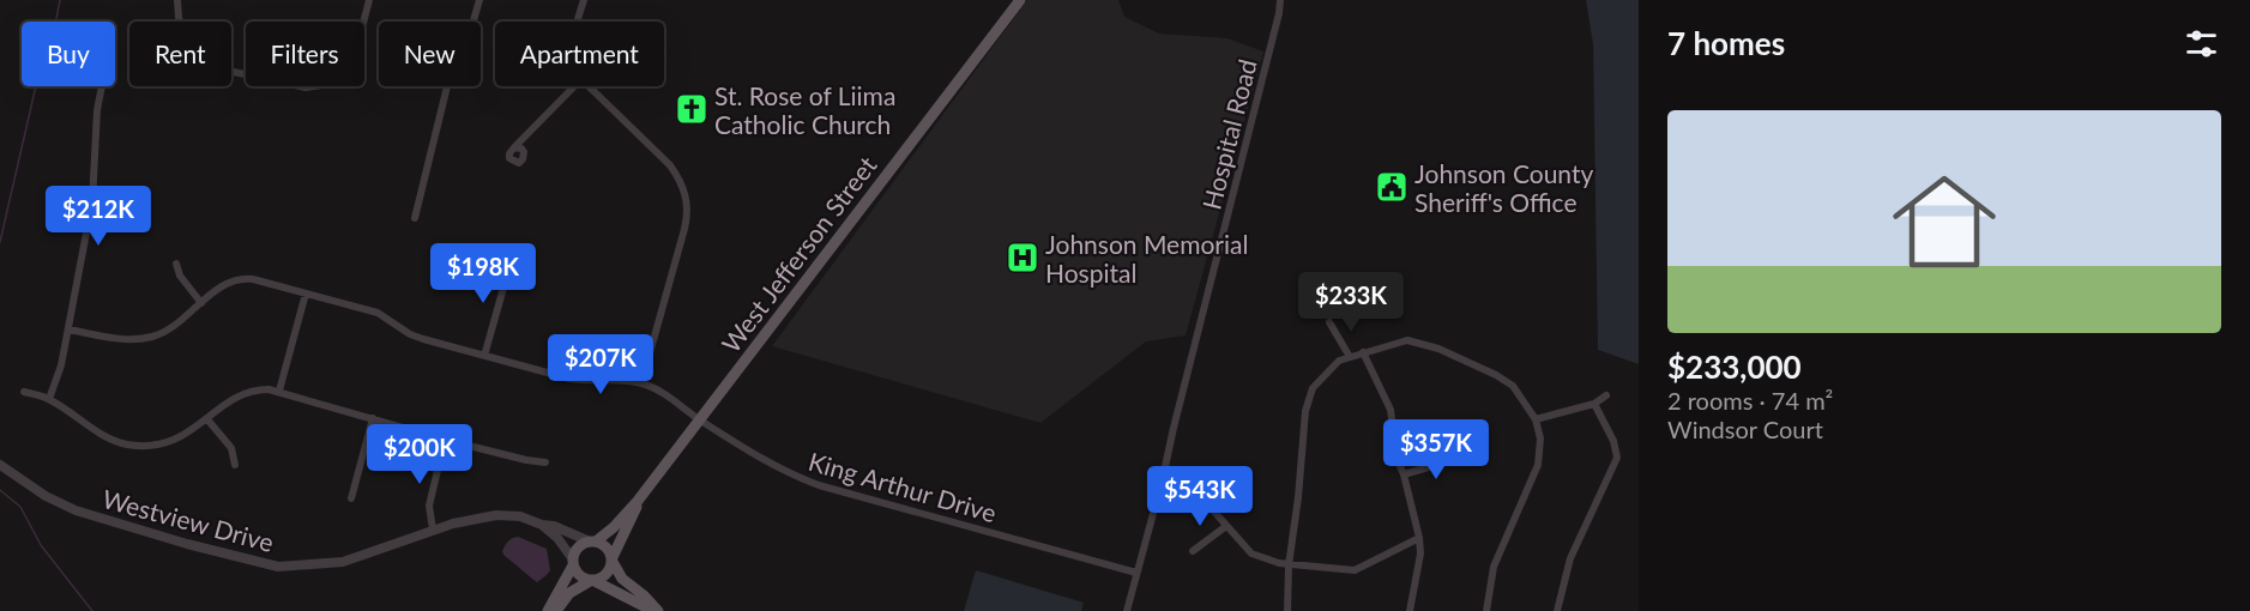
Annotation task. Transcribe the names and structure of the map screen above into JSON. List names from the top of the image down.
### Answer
{
  "streets": {
    "main road": ["West Jefferson Street"],
    "street": ["Hospital Road", "King Arthur Drive", "Westview Drive"]
  },
  "crossings": [
    ["Hospital Road", "King Arthur Drive"],
    ["West Jefferson Street", "King Arthur Drive"],
    ["West Jefferson Street", "Westview Drive"]
  ],
  "places": {
    "church": ["St. Rose of Liima Catholic Church"],
    "public building": ["Johnson County Sheriff's Office"],
    "hospital": ["Johnson Memorial Hospital"]
  },
  "page": {
    "heading": "7 homes",
    "chip": [
      "Buy",
      "Rent",
      "Filters",
      "New",
      "Apartment"
    ],
    "list": [
      {
        "name": "$233,000",
        "note": "2 rooms · 74 m² · Windsor Court"
      }
    ],
    "price": [
      "$212K",
      "$198K",
      "$233K",
      "$207K",
      "$357K",
      "$200K",
      "$543K"
    ]
  }
}
